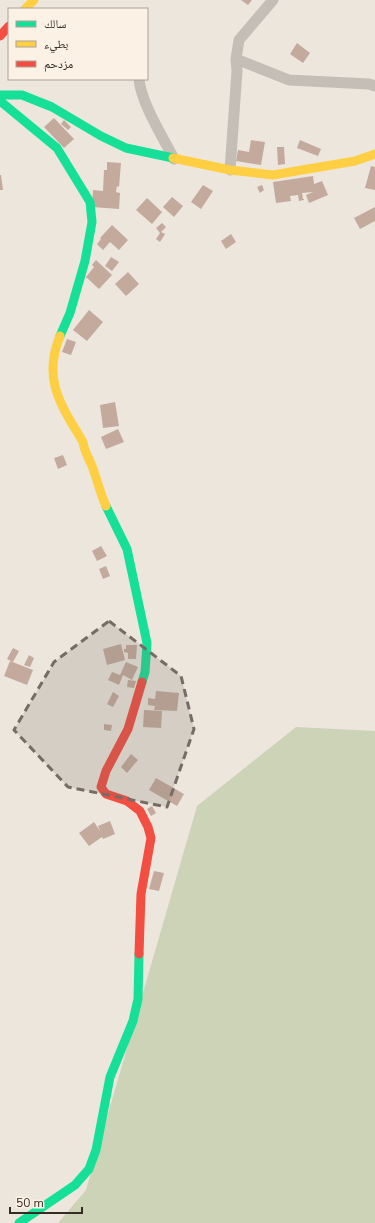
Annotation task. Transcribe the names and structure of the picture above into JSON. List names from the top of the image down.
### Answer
{
  "legend": ["سالك", "بطيء", "مزدحم"],
  "scale_bar": "50 m"
}
